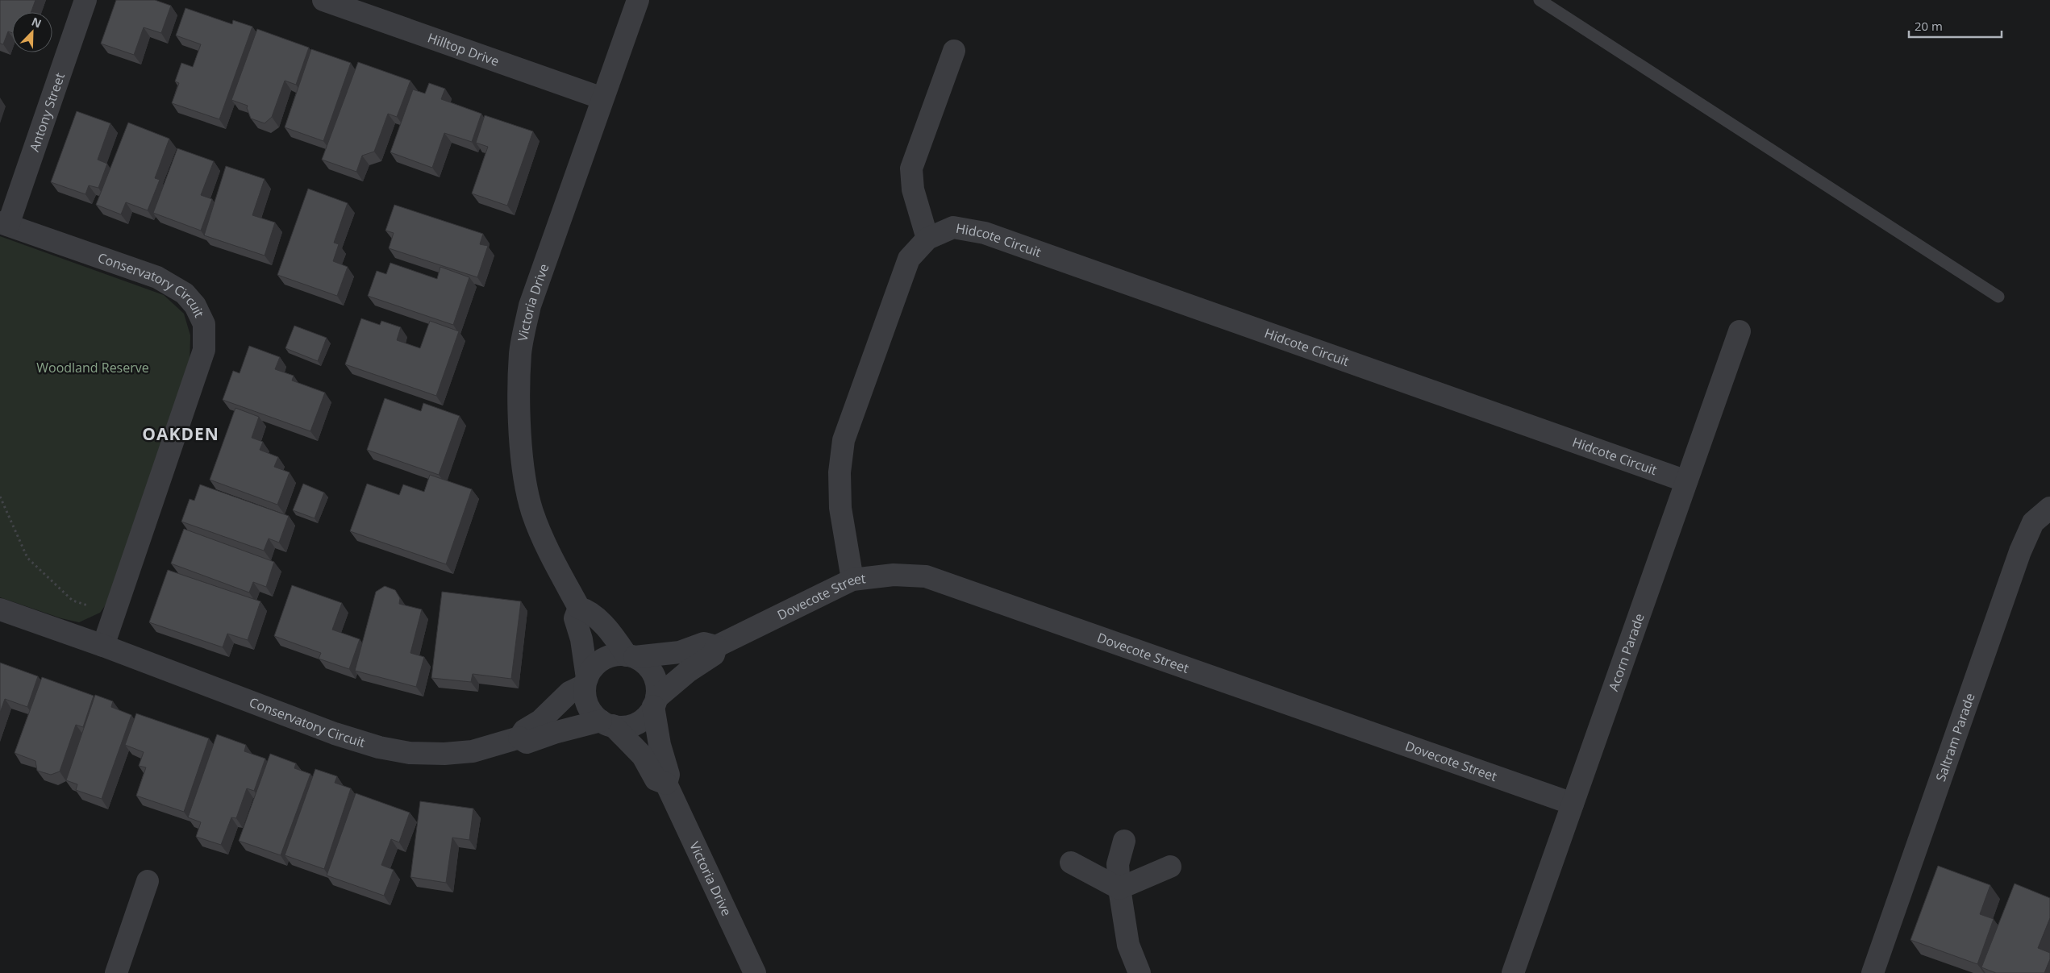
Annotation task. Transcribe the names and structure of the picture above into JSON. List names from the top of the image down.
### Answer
{
  "streets": {
    "street": [
      "Hilltop Drive",
      "Antony Street",
      "Hidcote Circuit",
      "Conservatory Circuit",
      "Victoria Drive",
      "Dovecote Street",
      "Acorn Parade",
      "Saltram Parade"
    ]
  },
  "crossings": [
    ["Hilltop Drive", "Victoria Drive"],
    ["Antony Street", "Conservatory Circuit"],
    ["Hidcote Circuit", "Dovecote Street"],
    ["Hidcote Circuit", "Acorn Parade"],
    ["Conservatory Circuit", "Victoria Drive"],
    ["Conservatory Circuit", "Dovecote Street"],
    ["Victoria Drive", "Dovecote Street"],
    ["Dovecote Street", "Acorn Parade"]
  ],
  "districts": ["OAKDEN"],
  "parks": ["Woodland Reserve"],
  "scale_bar": "20 m",
  "north": "top right"
}
